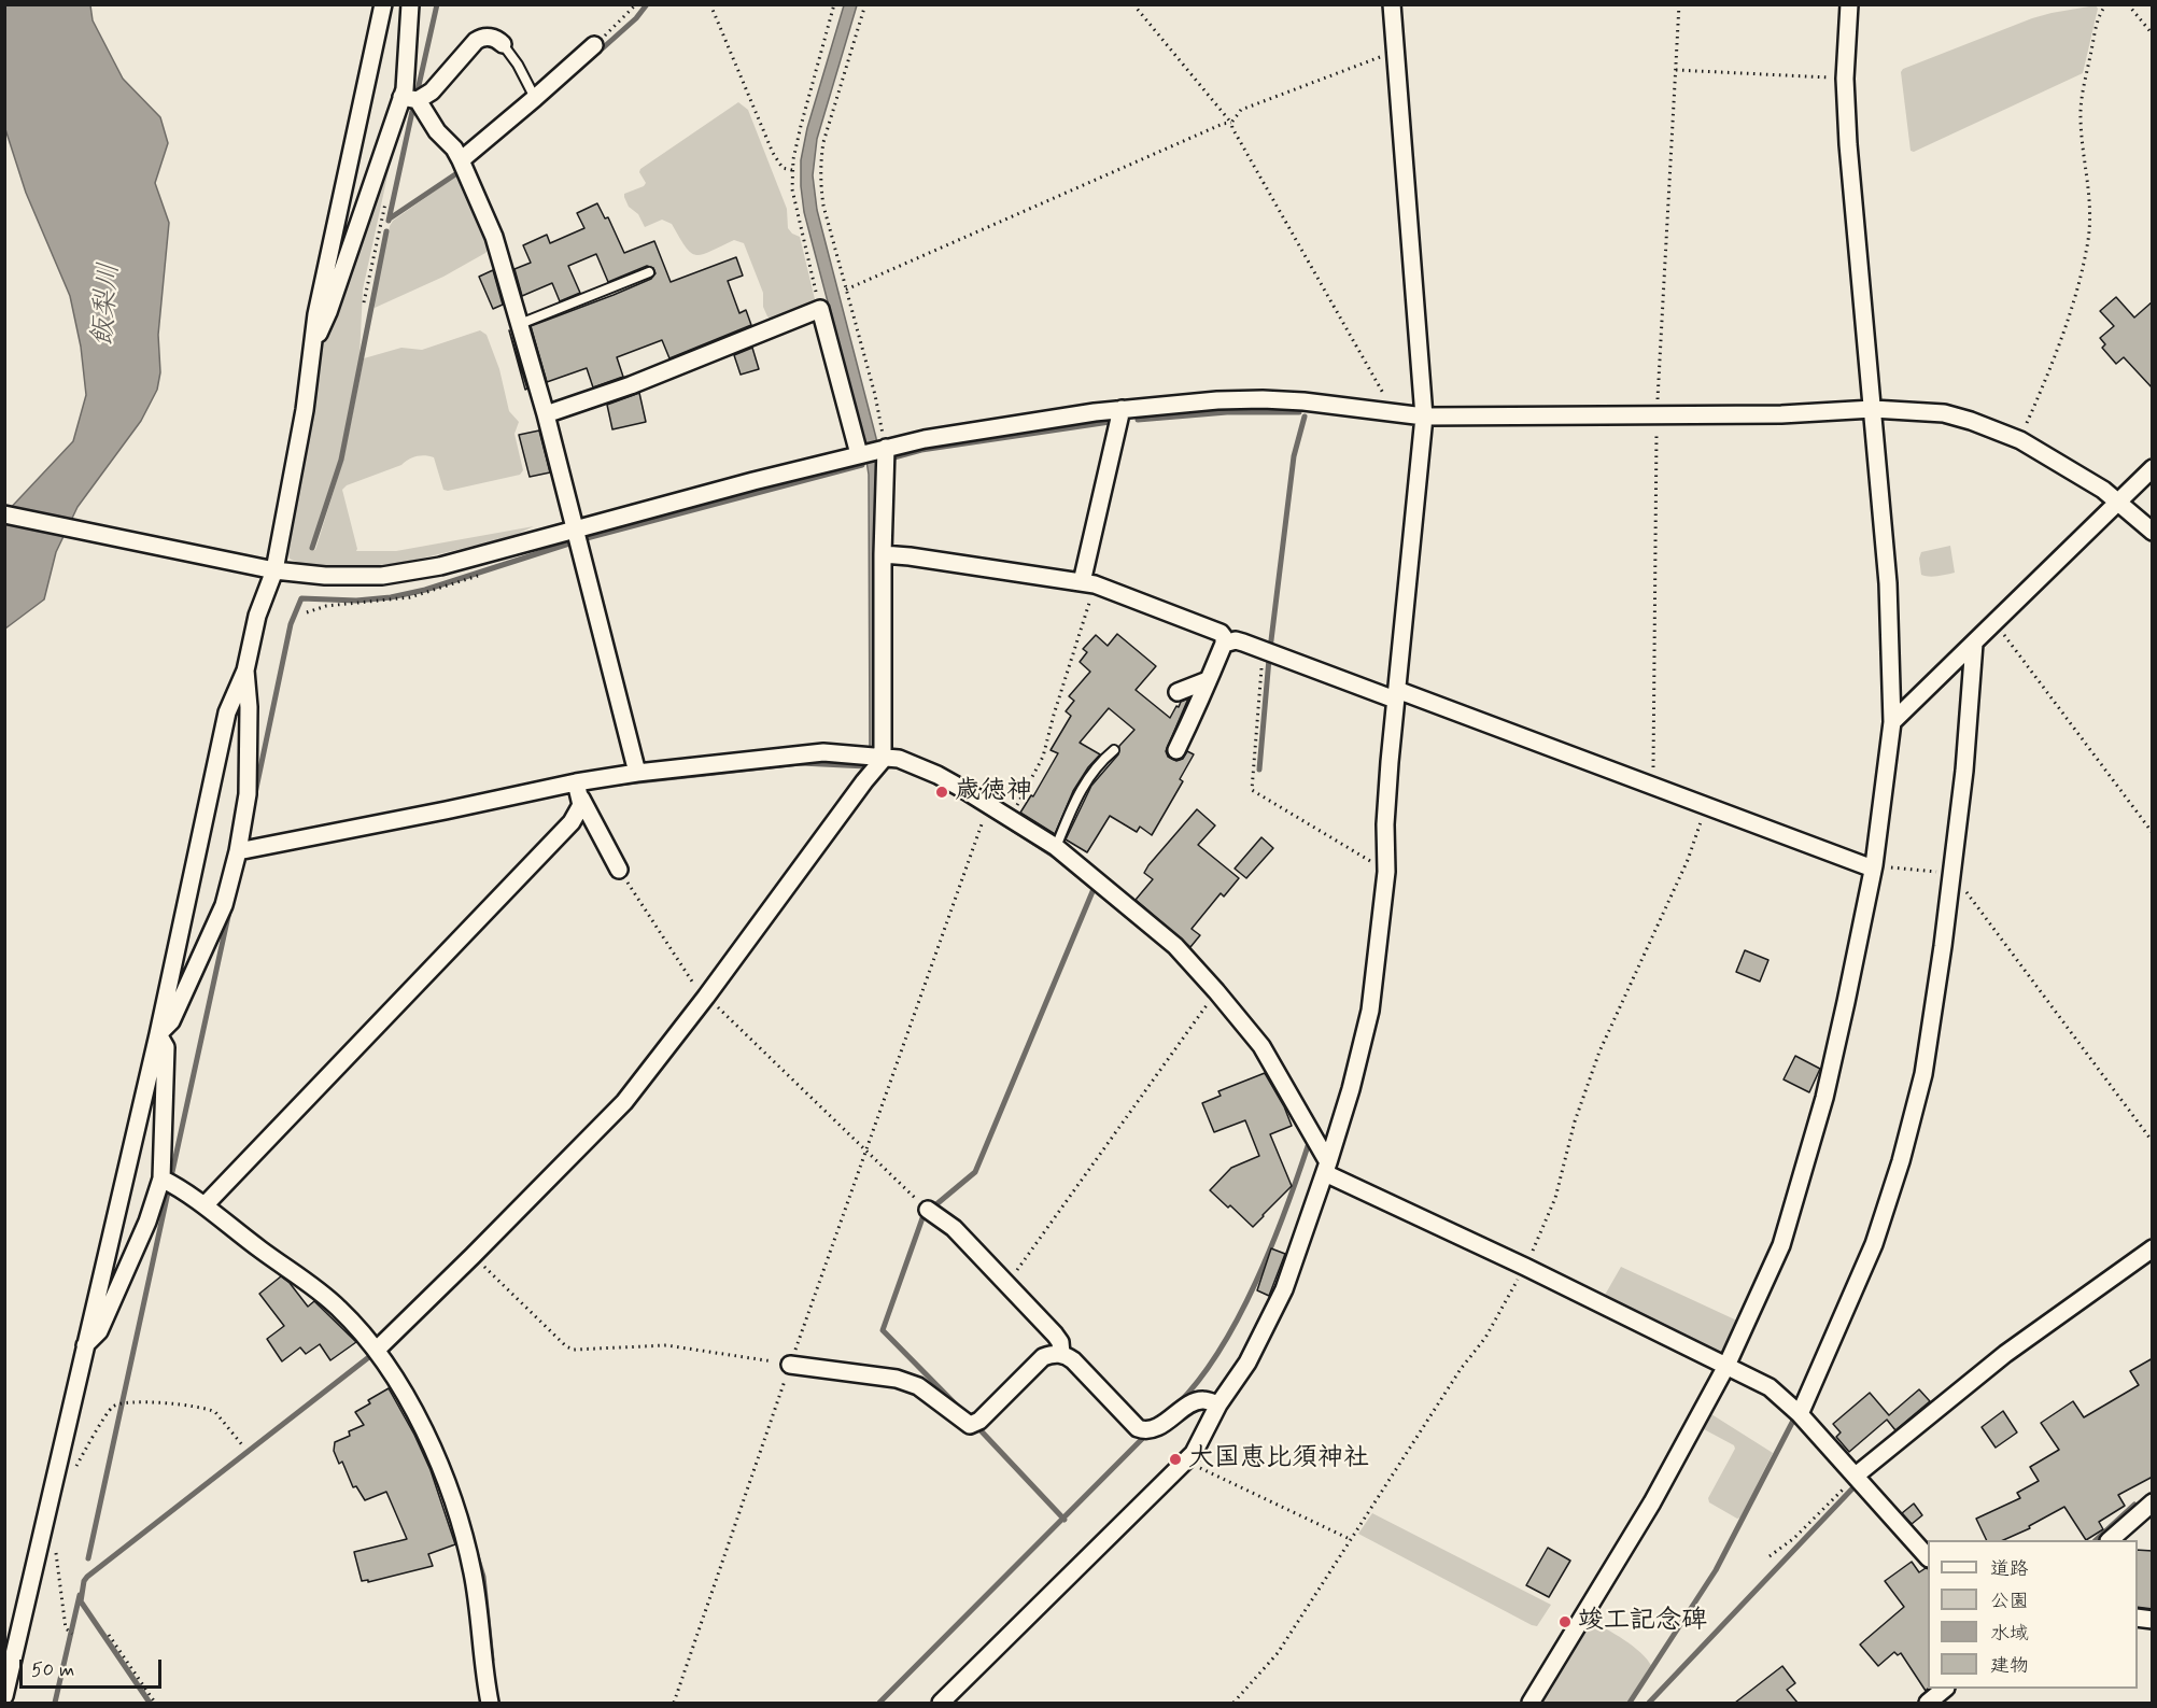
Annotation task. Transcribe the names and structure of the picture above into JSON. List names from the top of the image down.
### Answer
{
  "water": ["飯梨川"],
  "places": ["歳徳神", "大国恵比須神社", "竣工記念碑"],
  "legend": [
    "道路",
    "公園",
    "水域",
    "建物"
  ],
  "scale_bar": "50 m"
}
